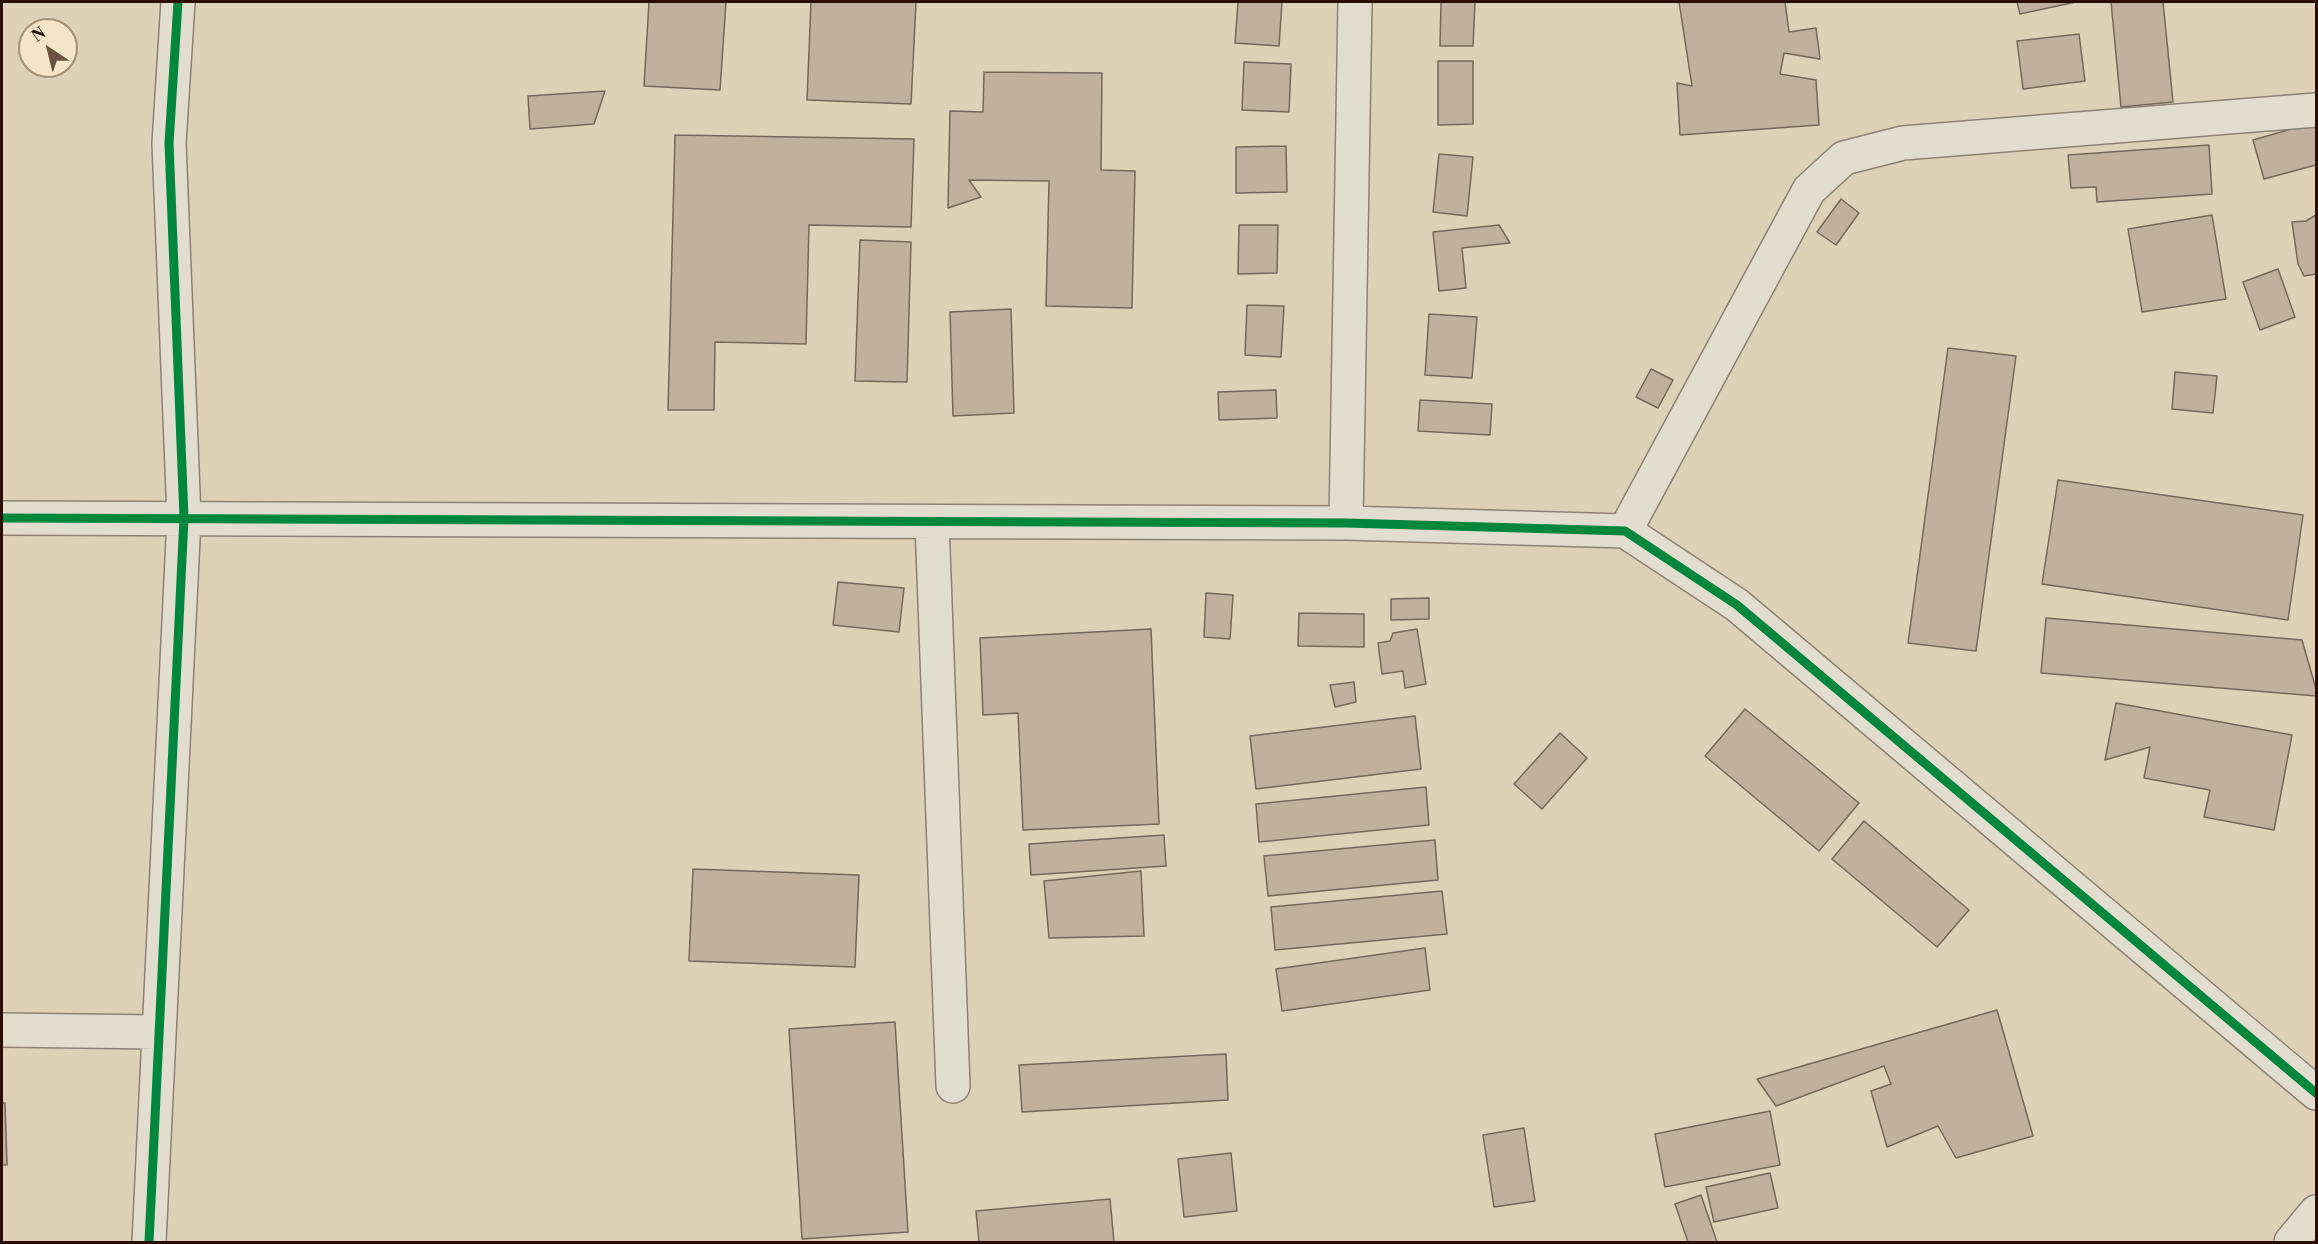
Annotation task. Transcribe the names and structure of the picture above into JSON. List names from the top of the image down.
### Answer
{
  "north": "top left"
}
